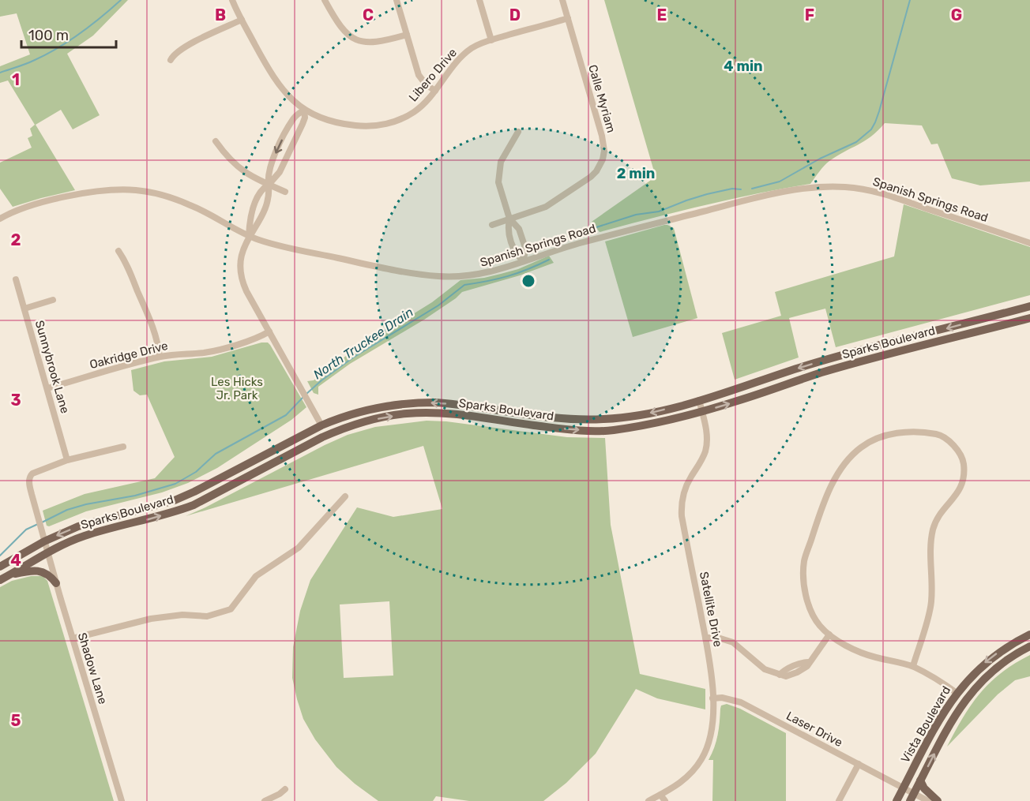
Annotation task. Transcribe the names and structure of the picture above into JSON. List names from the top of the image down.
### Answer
{
  "streets": {
    "main road": ["Sparks Boulevard", "Vista Boulevard"],
    "street": [
      "Libero Drive",
      "Calle Myriam",
      "Spanish Springs Road",
      "Oakridge Drive",
      "Sunnybrook Lane",
      "Satellite Drive",
      "Shadow Lane",
      "Laser Drive"
    ]
  },
  "crossings": [
    ["Libero Drive", "Calle Myriam"],
    ["Sparks Boulevard", "Satellite Drive"],
    ["Sparks Boulevard", "Shadow Lane"],
    ["Oakridge Drive", "Sunnybrook Lane"],
    ["Sunnybrook Lane", "Shadow Lane"],
    ["Satellite Drive", "Laser Drive"],
    ["Vista Boulevard", "Laser Drive"]
  ],
  "water": ["North Truckee Drain"],
  "parks": ["Les Hicks Jr. Park"],
  "scale_bar": "100 m",
  "grid": {
    "columns": [
      "B",
      "C",
      "D",
      "E",
      "F",
      "G"
    ],
    "rows": [
      "1",
      "2",
      "3",
      "4",
      "5"
    ]
  },
  "rings": ["4 min", "2 min"]
}
